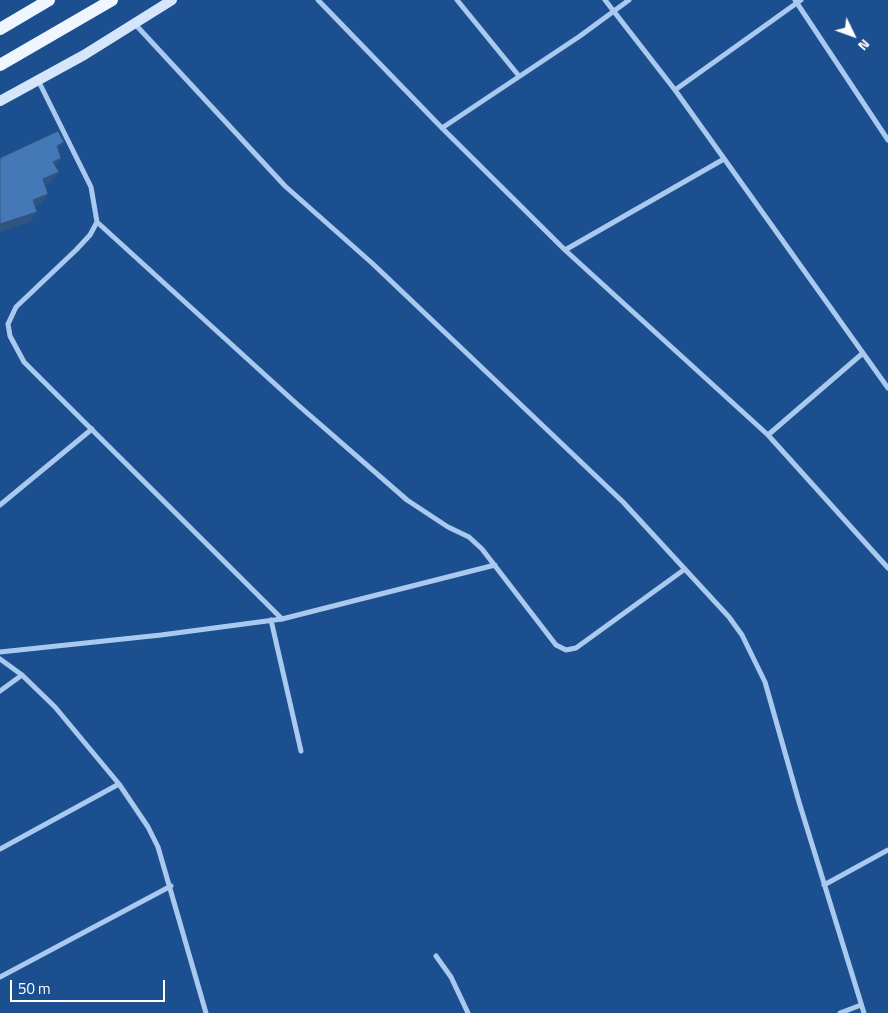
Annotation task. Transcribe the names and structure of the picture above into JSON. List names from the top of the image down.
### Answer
{
  "scale_bar": "50 m",
  "north": "bottom right"
}
